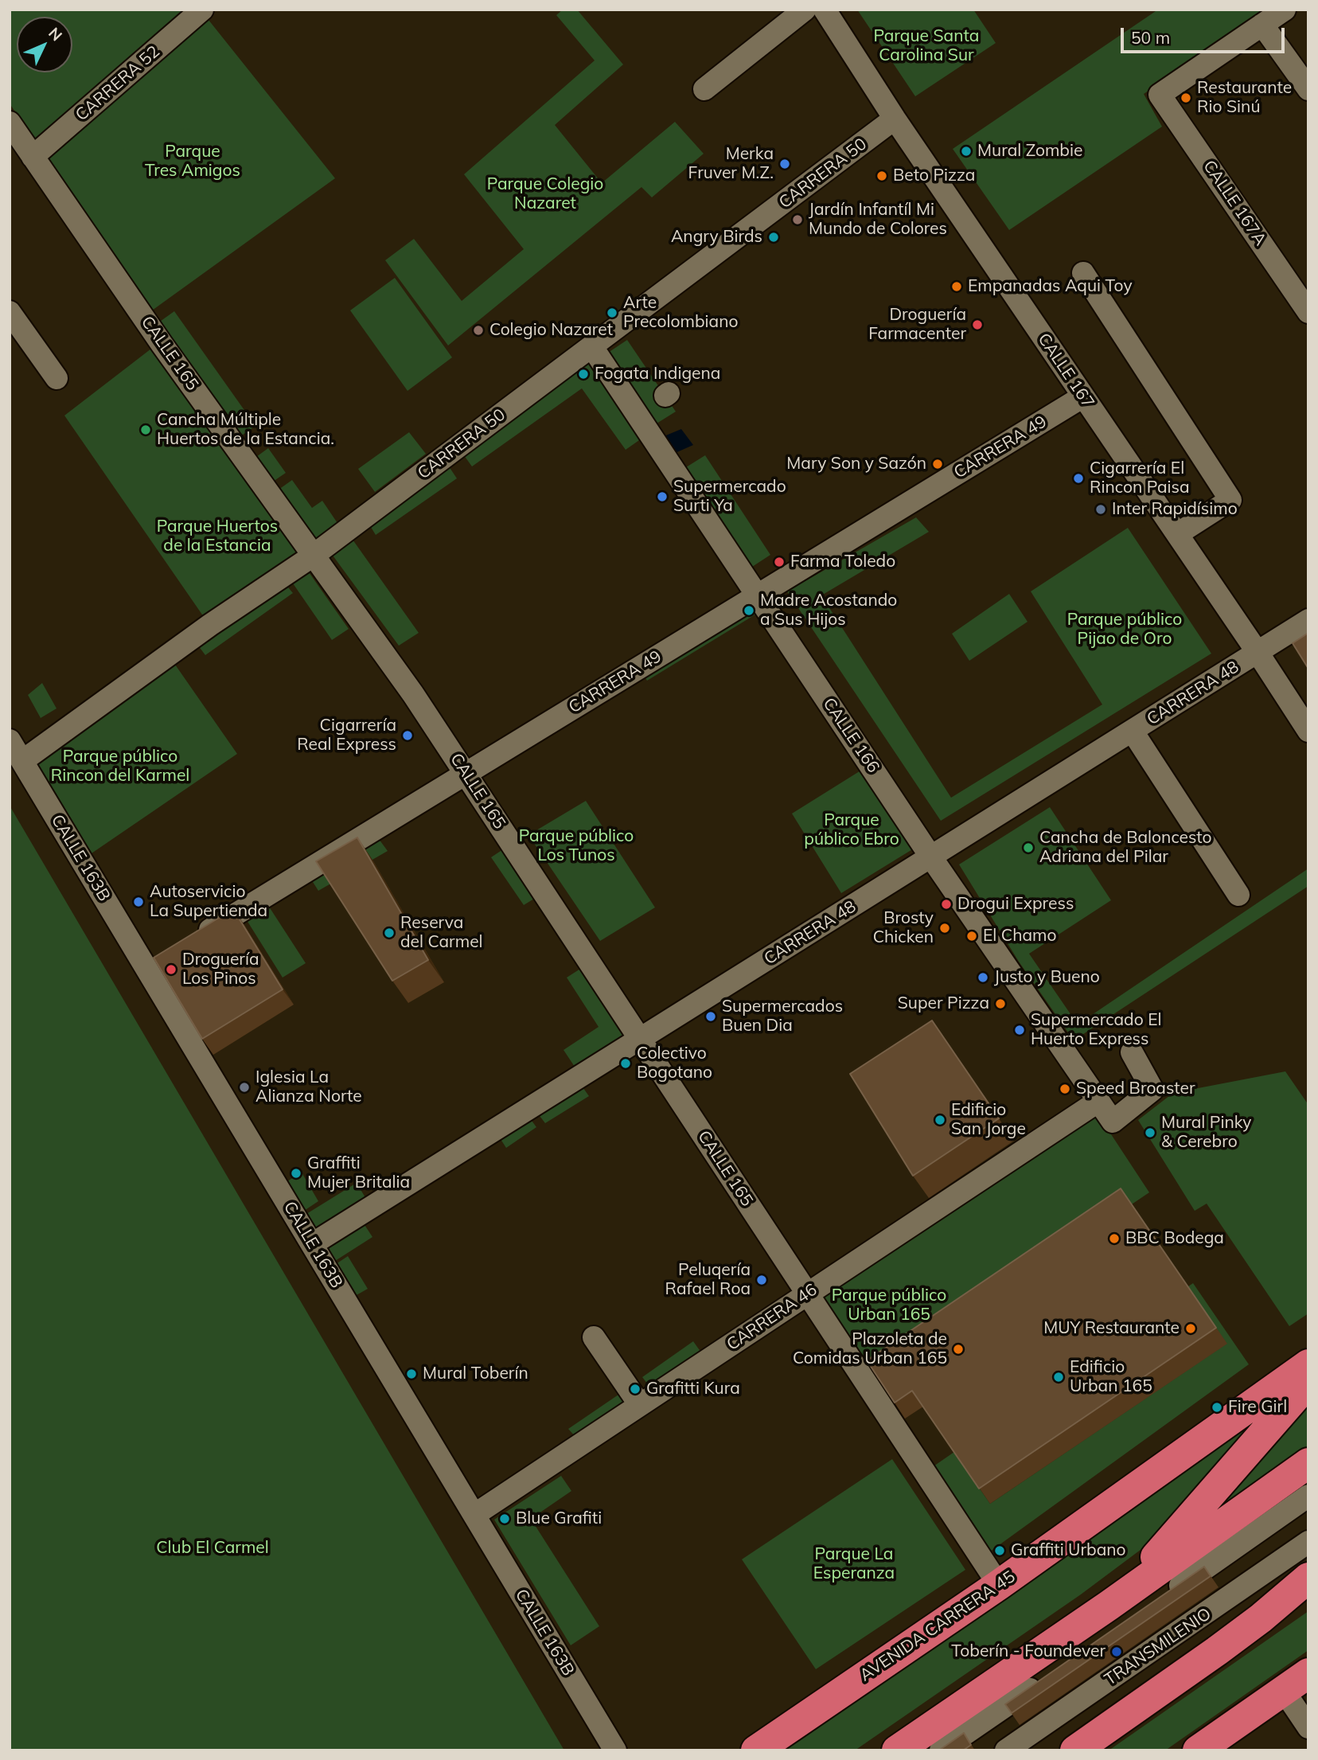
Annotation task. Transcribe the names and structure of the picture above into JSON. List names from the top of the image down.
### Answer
{
  "streets": {
    "highway": ["AVENIDA CARRERA 45"],
    "street": [
      "CARRERA 52",
      "CARRERA 50",
      "CALLE 167A",
      "CALLE 165",
      "CALLE 167",
      "CARRERA 49",
      "CARRERA 48",
      "CALLE 166",
      "CALLE 163B",
      "CARRERA 46",
      "TRANSMILENIO"
    ]
  },
  "crossings": [
    ["CARRERA 52", "CALLE 165"],
    ["CARRERA 50", "CALLE 165"],
    ["CARRERA 50", "CALLE 167"],
    ["CARRERA 50", "CALLE 166"],
    ["CARRERA 50", "CALLE 163B"],
    ["CALLE 165", "CARRERA 49"],
    ["CALLE 165", "CARRERA 48"],
    ["CALLE 165", "CARRERA 46"],
    ["CALLE 165", "AVENIDA CARRERA 45"],
    ["CALLE 167", "CARRERA 49"],
    ["CALLE 167", "CARRERA 48"],
    ["CARRERA 49", "CALLE 166"],
    ["CARRERA 48", "CALLE 166"],
    ["CARRERA 48", "CALLE 163B"],
    ["CALLE 166", "CARRERA 46"],
    ["CALLE 163B", "CARRERA 46"]
  ],
  "parks": [
    "Parque Santa Carolina Sur",
    "Parque Tres Amigos",
    "Parque Colegio Nazaret",
    "Parque Huertos de la Estancia",
    "Parque público Pijao de Oro",
    "Parque público Rincon del Karmel",
    "Parque público Ebro",
    "Parque público Los Tunos",
    "Parque público Urban 165",
    "Club El Carmel",
    "Parque La Esperanza"
  ],
  "places": [
    "Restaurante Rio Sinú",
    "Mural Zombie",
    "Merka Fruver M.Z.",
    "Beto Pizza",
    "Jardín Infantíl Mi Mundo de Colores",
    "Angry Birds",
    "Empanadas Aqui Toy",
    "Arte Precolombiano",
    "Droguería Farmacenter",
    "Colegio Nazaret",
    "Fogata Indigena",
    "Cancha Múltiple Huertos de la Estancia.",
    "Mary Son y Sazón",
    "Cigarrería El Rincon Paisa",
    "Supermercado Surti Ya",
    "Inter Rapidísimo",
    "Farma Toledo",
    "Madre Acostando a Sus Hijos",
    "Cigarrería Real Express",
    "Cancha de Baloncesto Adriana del Pilar",
    "Autoservicio La Supertienda",
    "Drogui Express",
    "Brosty Chicken",
    "Reserva del Carmel",
    "El Chamo",
    "Droguería Los Pinos",
    "Justo y Bueno",
    "Super Pizza",
    "Supermercados Buen Dia",
    "Supermercado El Huerto Express",
    "Colectivo Bogotano",
    "Iglesia La Alianza Norte",
    "Speed Broaster",
    "Edificio San Jorge",
    "Mural Pinky & Cerebro",
    "Graffiti Mujer Britalia",
    "BBC Bodega",
    "Peluqería Rafael Roa",
    "MUY Restaurante",
    "Plazoleta de Comidas Urban 165",
    "Mural Toberín",
    "Edificio Urban 165",
    "Grafitti Kura",
    "Fire Girl",
    "Blue Grafiti",
    "Graffiti Urbano",
    "Toberín - Foundever"
  ],
  "scale_bar": "50 m",
  "north": "top right"
}
